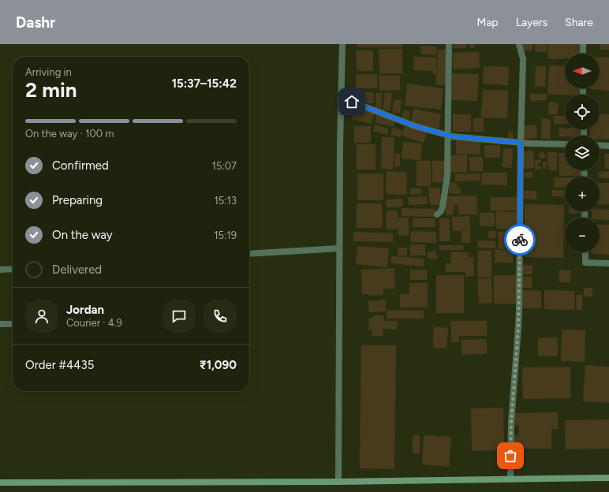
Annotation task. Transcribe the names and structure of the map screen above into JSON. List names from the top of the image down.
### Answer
{
  "north": "left",
  "page": {
    "header": "Dashr",
    "nav": ["Map", "Layers", "Share"],
    "map_buttons": ["+", "−"],
    "heading": ["2 min", "Arriving in", "15:37–15:42"],
    "panel": [
      "Jordan",
      "Courier · 4.9",
      "Order #4435",
      "₹1,090"
    ],
    "bar": "On the way · 100 m",
    "list": [
      ["Confirmed", "15:07"],
      ["Preparing", "15:13"],
      ["On the way", "15:19"],
      "Delivered"
    ]
  }
}
